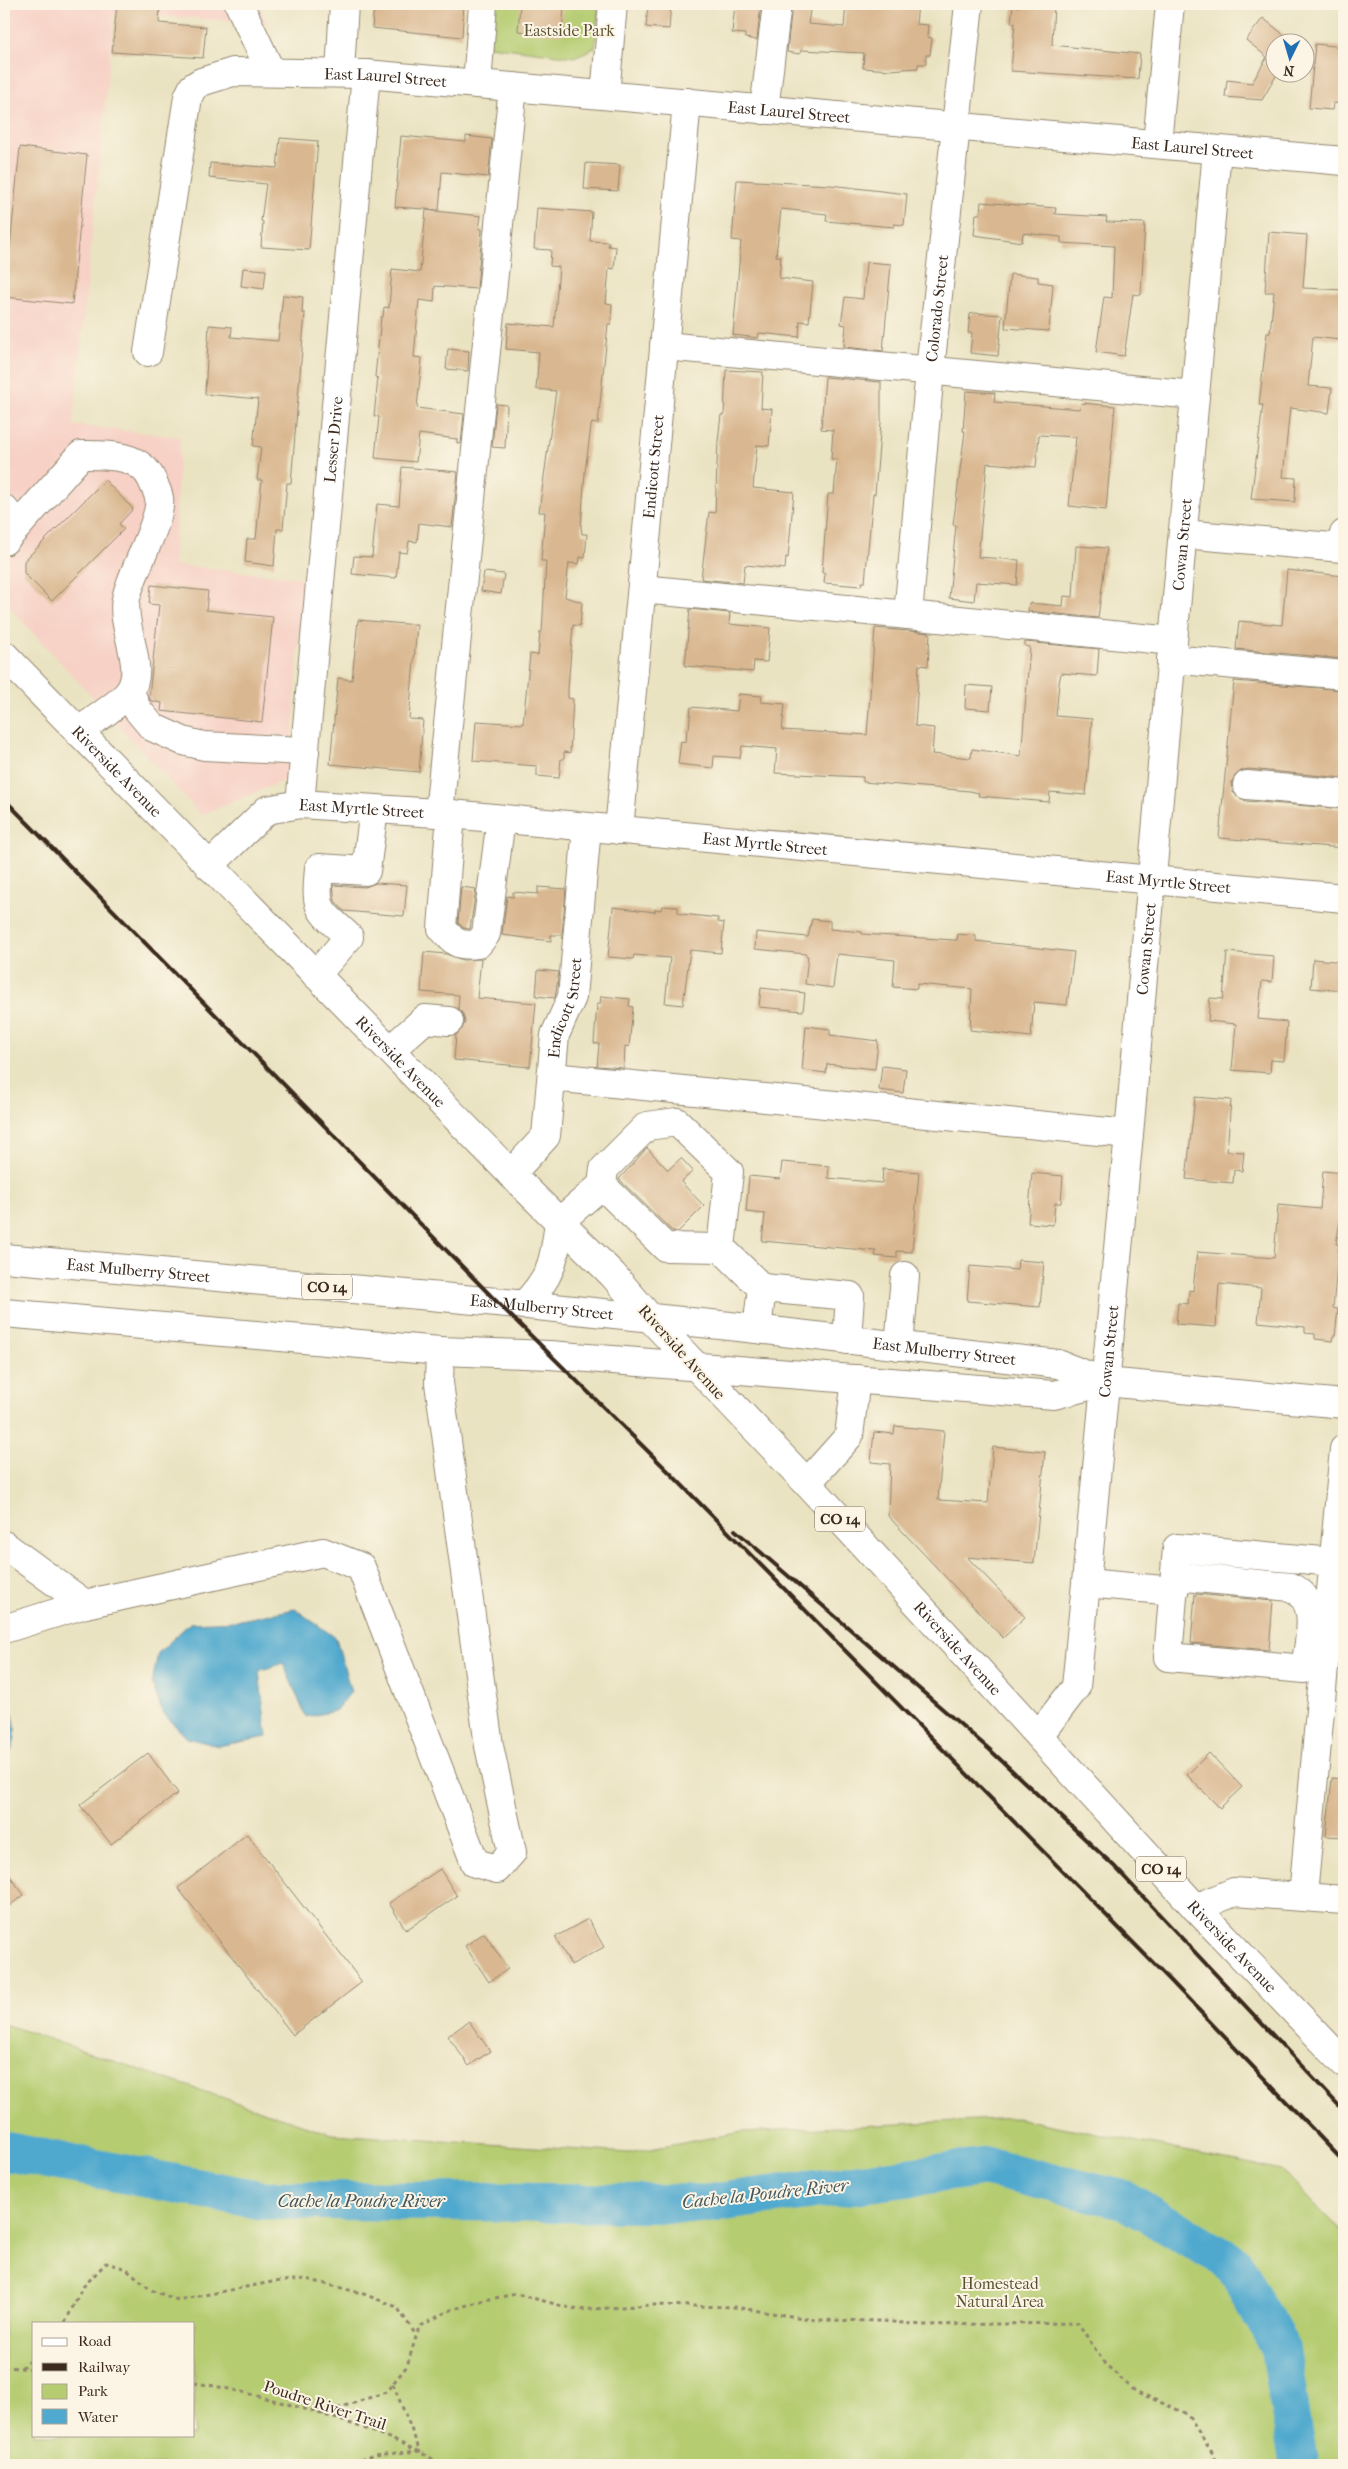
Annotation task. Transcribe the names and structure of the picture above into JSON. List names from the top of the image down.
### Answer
{
  "streets": {
    "main road": [
      "East Laurel Street",
      "Colorado Street",
      "Lesser Drive",
      "Endicott Street",
      "Cowan Street",
      "Riverside Avenue",
      "East Myrtle Street",
      "East Mulberry Street",
      "CO 14"
    ],
    "path": ["Poudre River Trail"]
  },
  "crossings": [
    ["East Laurel Street", "Colorado Street"],
    ["East Laurel Street", "Lesser Drive"],
    ["East Laurel Street", "Endicott Street"],
    ["East Laurel Street", "Cowan Street"],
    ["Lesser Drive", "East Myrtle Street"],
    ["Endicott Street", "Riverside Avenue"],
    ["Endicott Street", "East Myrtle Street"],
    ["Cowan Street", "Riverside Avenue"],
    ["Cowan Street", "East Myrtle Street"],
    ["Cowan Street", "East Mulberry Street"],
    ["Riverside Avenue", "East Myrtle Street"],
    ["Riverside Avenue", "East Mulberry Street"]
  ],
  "water": ["Cache la Poudre River"],
  "parks": ["Eastside Park", "Homestead Natural Area"],
  "legend": [
    "Road",
    "Railway",
    "Park",
    "Water"
  ],
  "north": "bottom"
}
